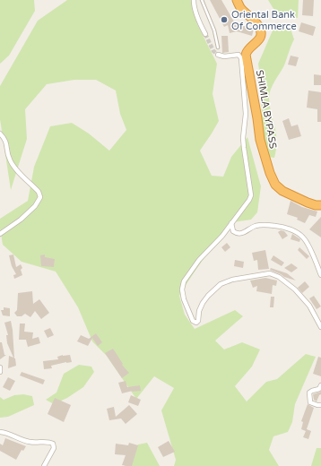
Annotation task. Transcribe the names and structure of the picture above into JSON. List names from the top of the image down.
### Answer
{
  "streets": {
    "highway": ["SHIMLA BYPASS"]
  },
  "places": ["Oriental Bank Of Commerce"]
}
